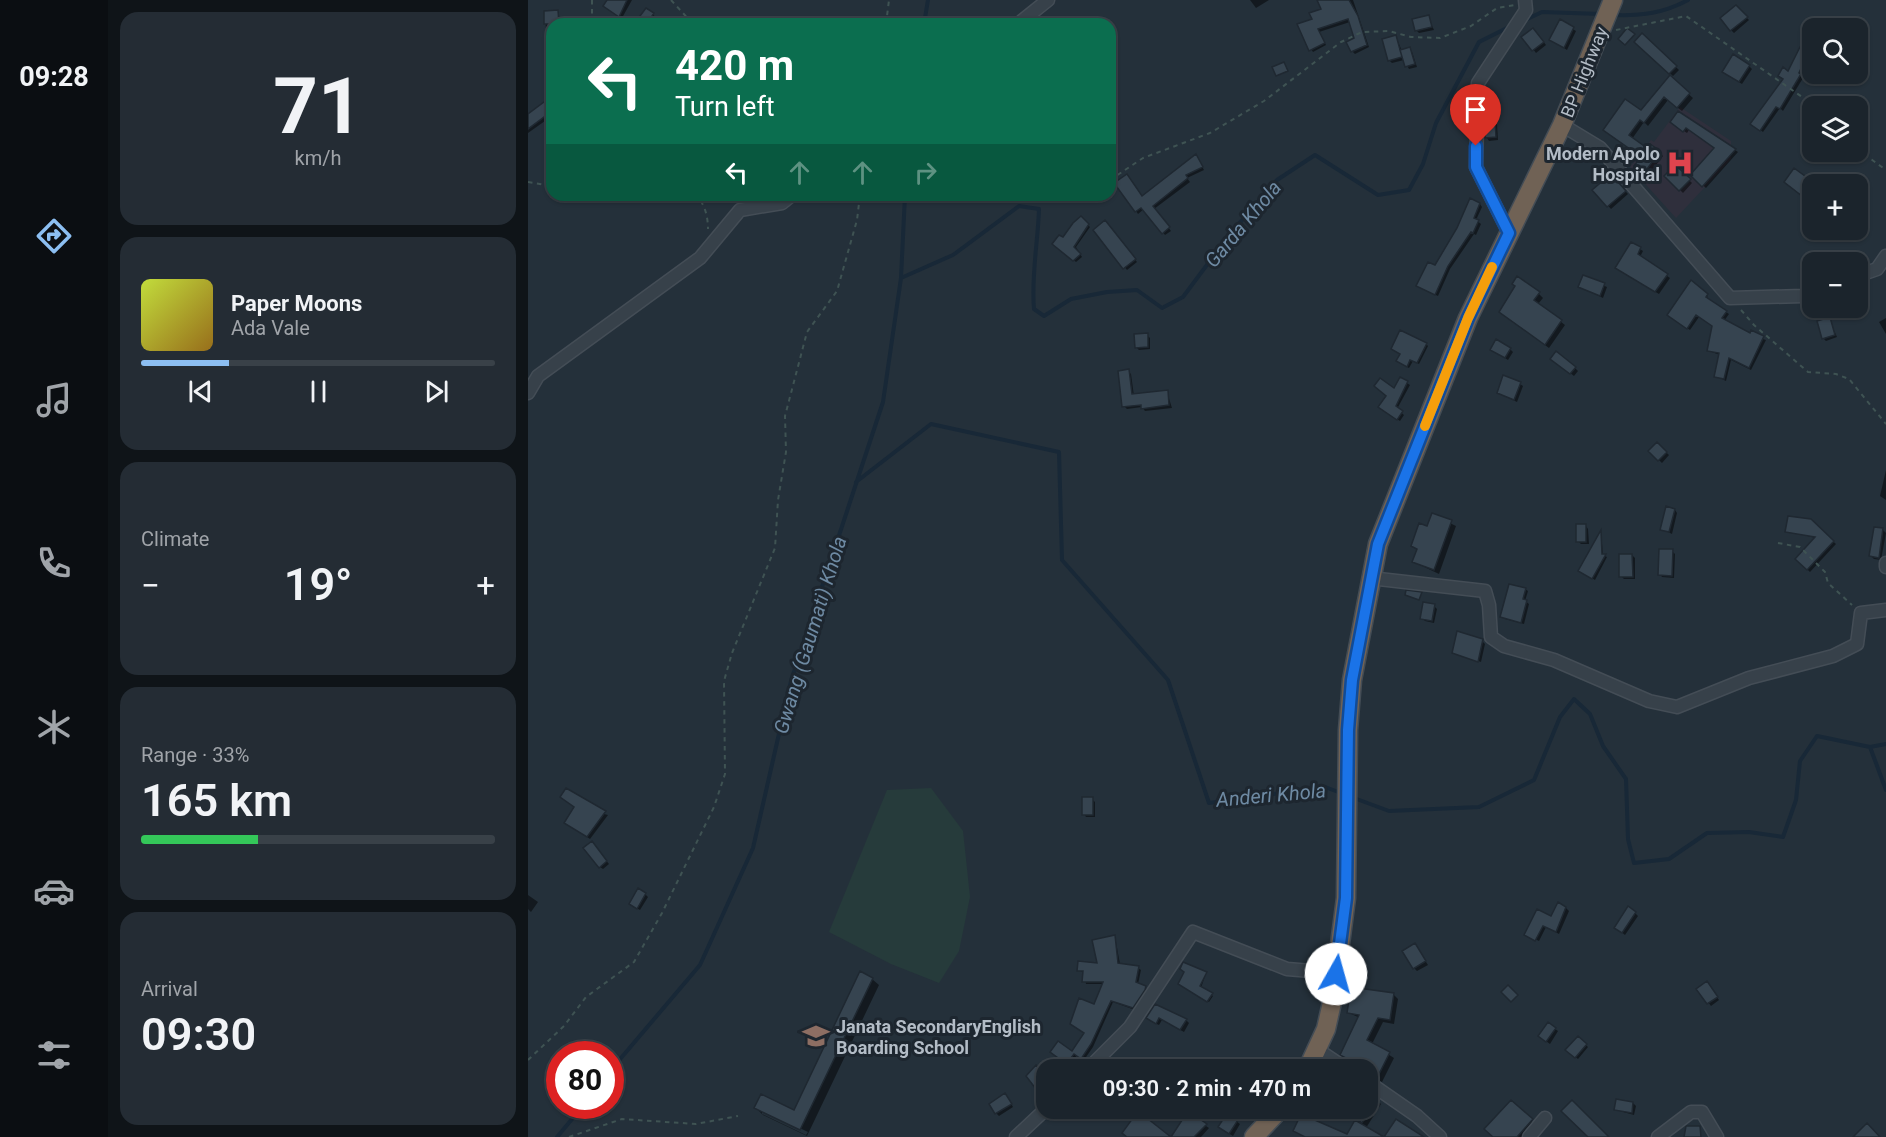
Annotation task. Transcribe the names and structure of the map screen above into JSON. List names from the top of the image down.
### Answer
{
  "streets": {
    "highway": ["BP Highway"]
  },
  "water": ["Garda Khola", "Gwang (Gaumati) Khola", "Anderi Khola"],
  "places": {
    "hospital": ["Modern Apolo Hospital"],
    "school or university": ["Janata SecondaryEnglish Boarding School"]
  },
  "page": {
    "tabs": "09:28",
    "tile": [
      ["71", "km/h"],
      "Climate",
      ["Range · 33%", "165 km"],
      ["Arrival", "09:30"]
    ],
    "map_buttons": ["+", "−"],
    "turn": ["420 m", "Turn left"],
    "song": ["Paper Moons", "Ada Vale"],
    "heat": ["−", "19°", "+"],
    "limit": "80",
    "trip": "09:30 · 2 min · 470 m"
  }
}
